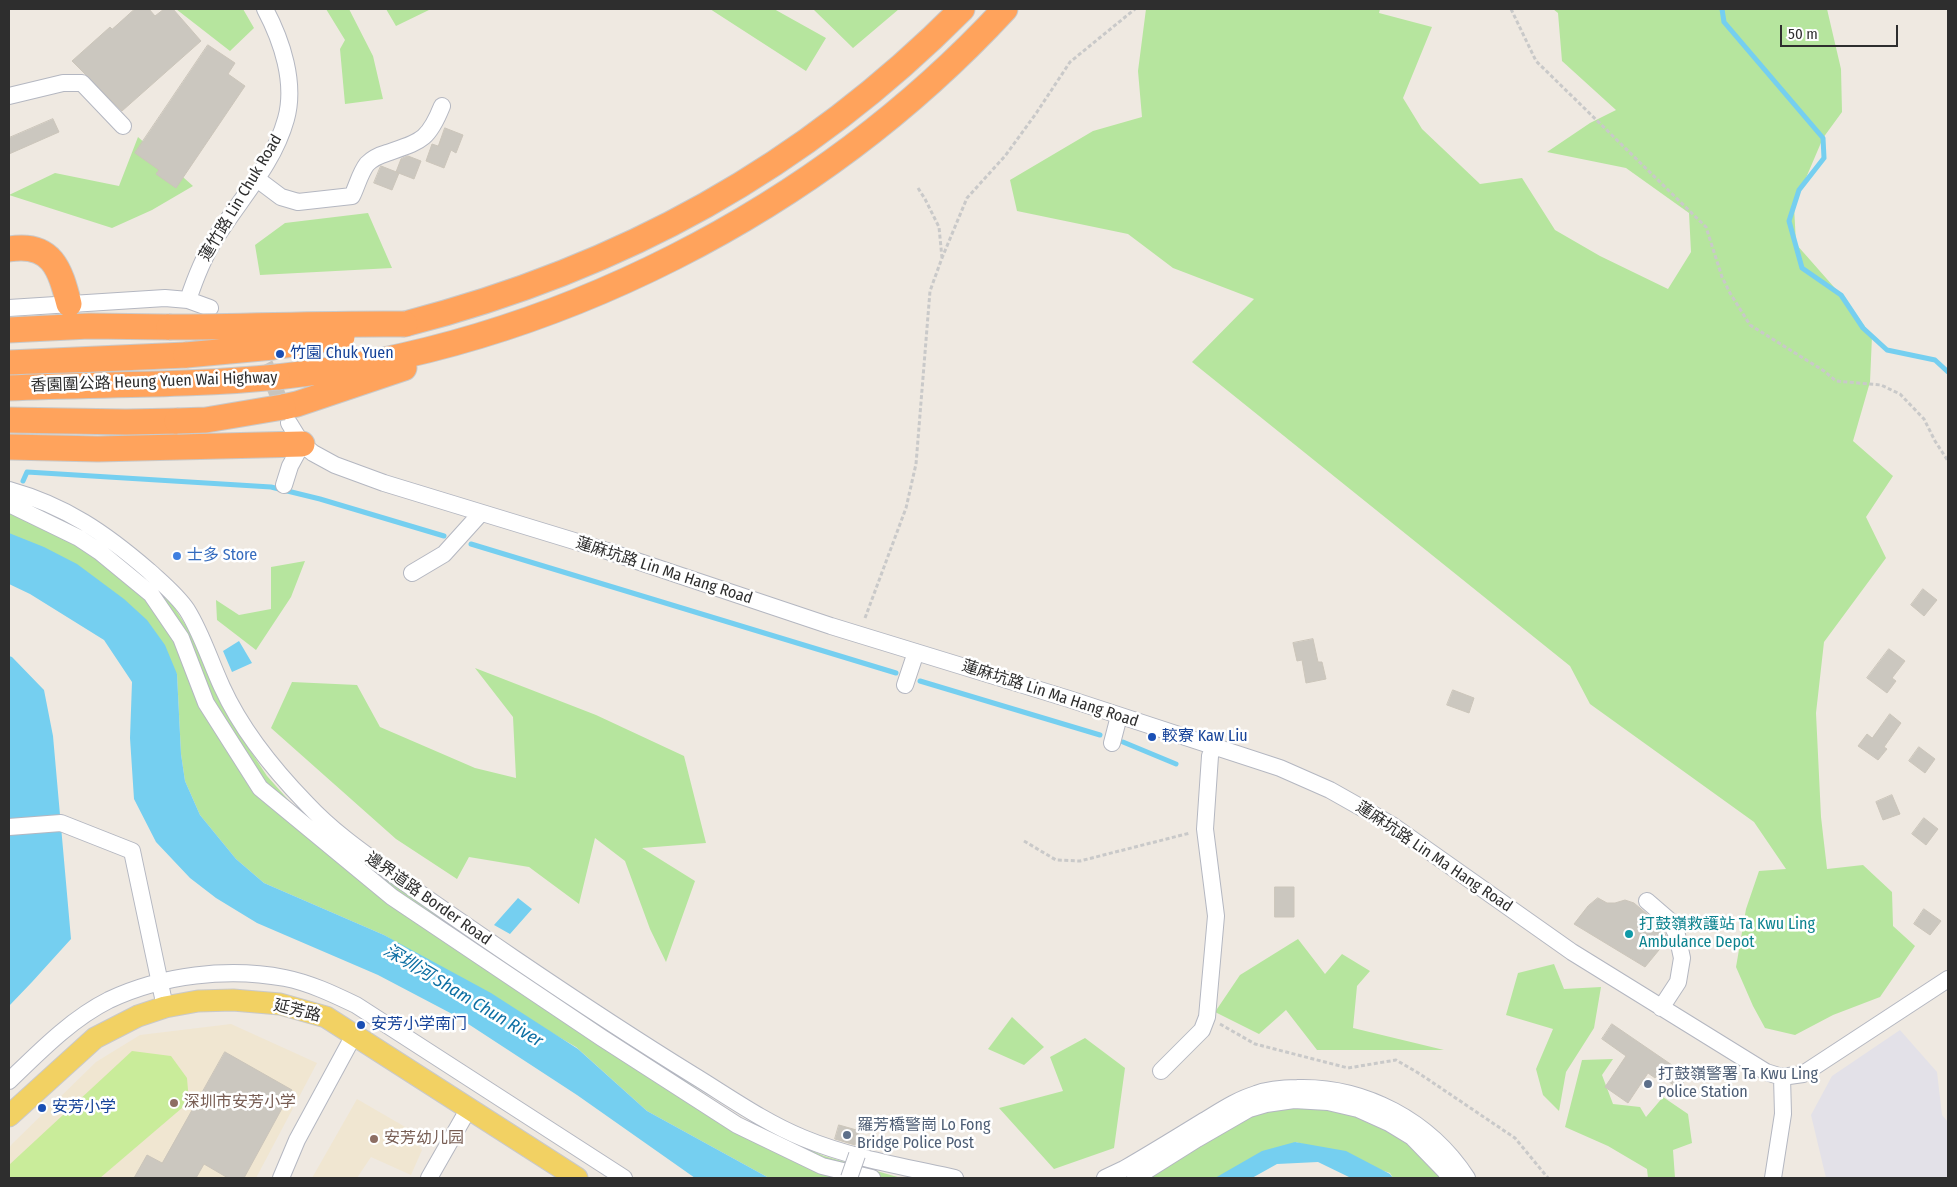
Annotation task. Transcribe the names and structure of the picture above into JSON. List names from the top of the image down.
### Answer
{
  "streets": {
    "highway": ["香園圍公路 Heung Yuen Wai Highway"],
    "main road": ["延芳路"],
    "street": ["蓮竹路 Lin Chuk Road", "蓮麻坑路 Lin Ma Hang Road", "邊界道路 Border Road"]
  },
  "water": ["深圳河 Sham Chun River"],
  "places": [
    "竹園 Chuk Yuen",
    "士多 Store",
    "較寮 Kaw Liu",
    "打鼓嶺救護站 Ta Kwu Ling Ambulance Depot",
    "安芳小学南门",
    "打鼓嶺警署 Ta Kwu Ling Police Station",
    "深圳市安芳小学",
    "安芳小学",
    "羅芳橋警崗 Lo Fong Bridge Police Post",
    "安芳幼儿园"
  ],
  "scale_bar": "50 m"
}
